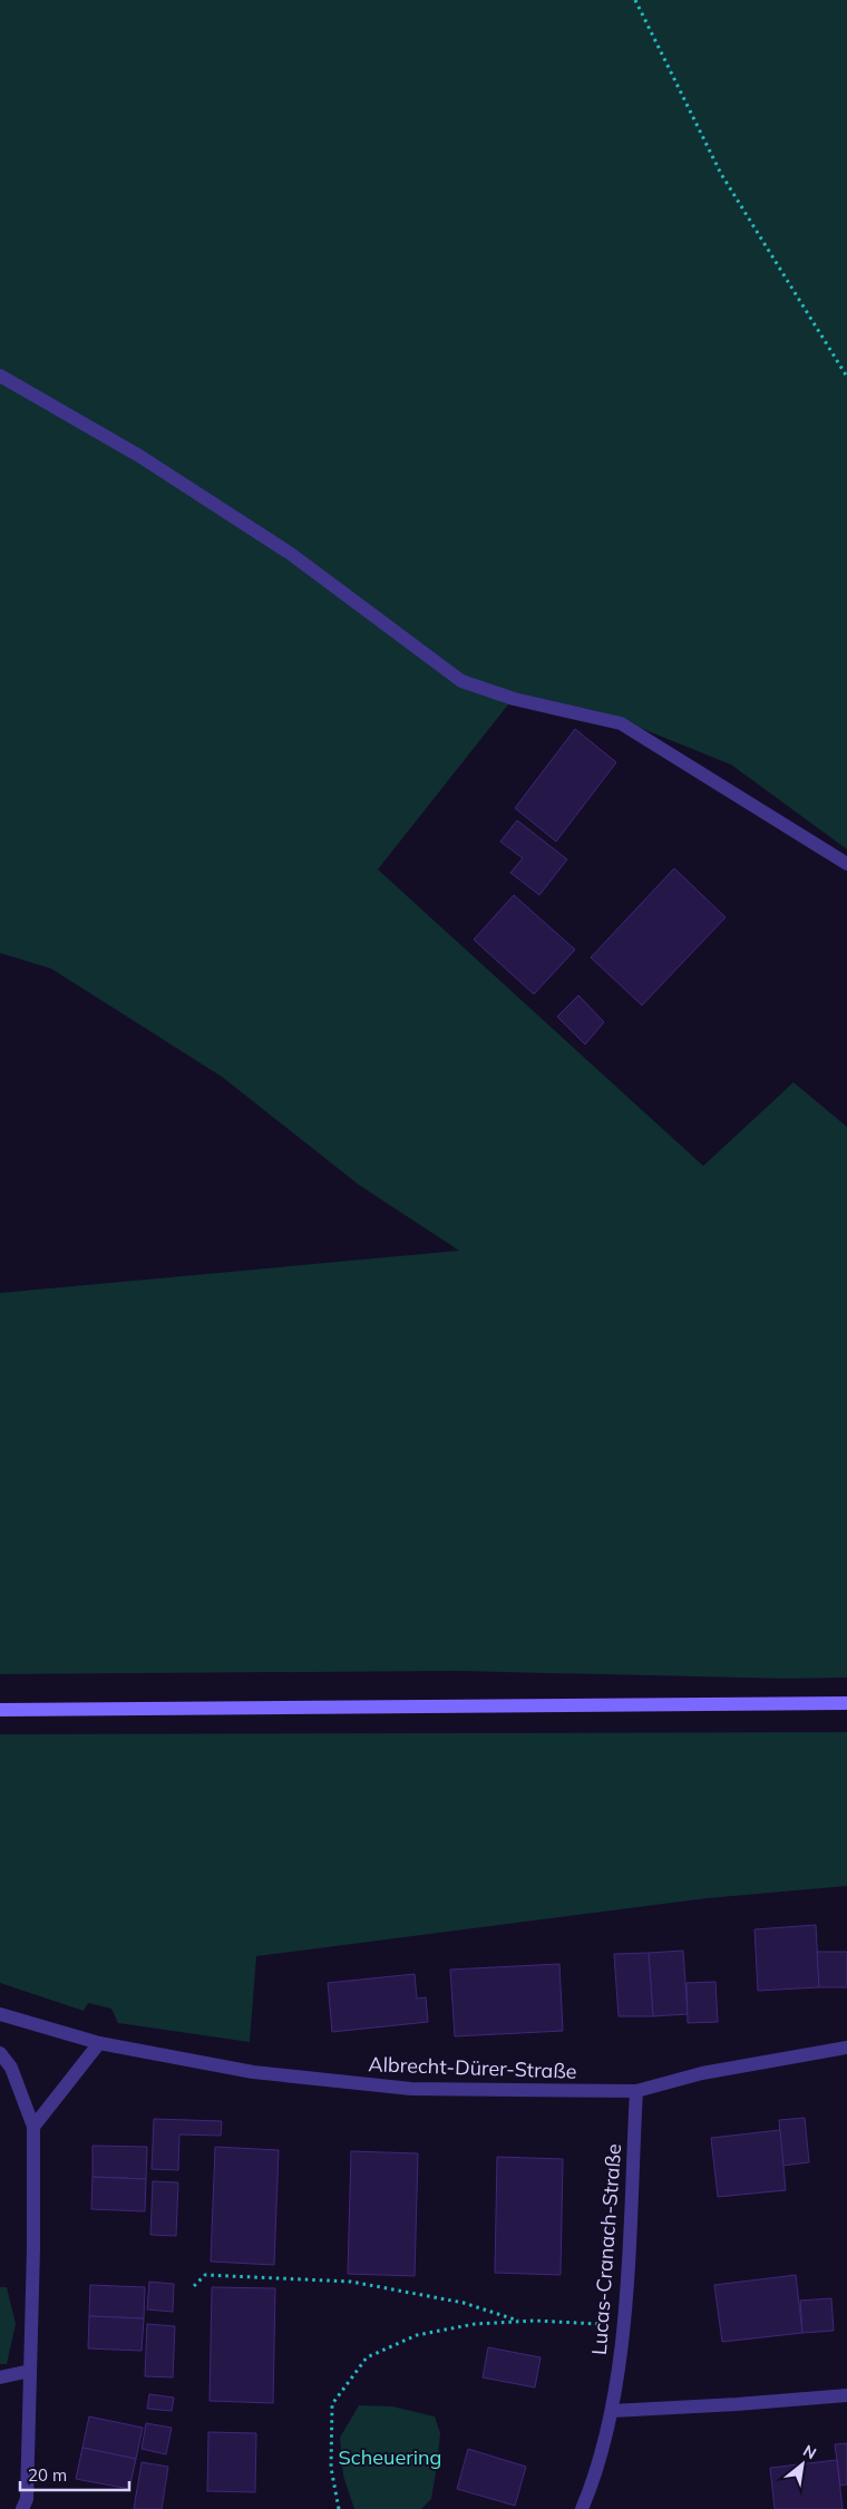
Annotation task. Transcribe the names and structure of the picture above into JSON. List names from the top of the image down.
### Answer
{
  "streets": {
    "street": ["Albrecht-Dürer-Straße", "Lucas-Cranach-Straße"]
  },
  "crossings": [
    ["Albrecht-Dürer-Straße", "Lucas-Cranach-Straße"]
  ],
  "parks": ["Scheuering"],
  "scale_bar": "20 m",
  "north": "top right"
}
